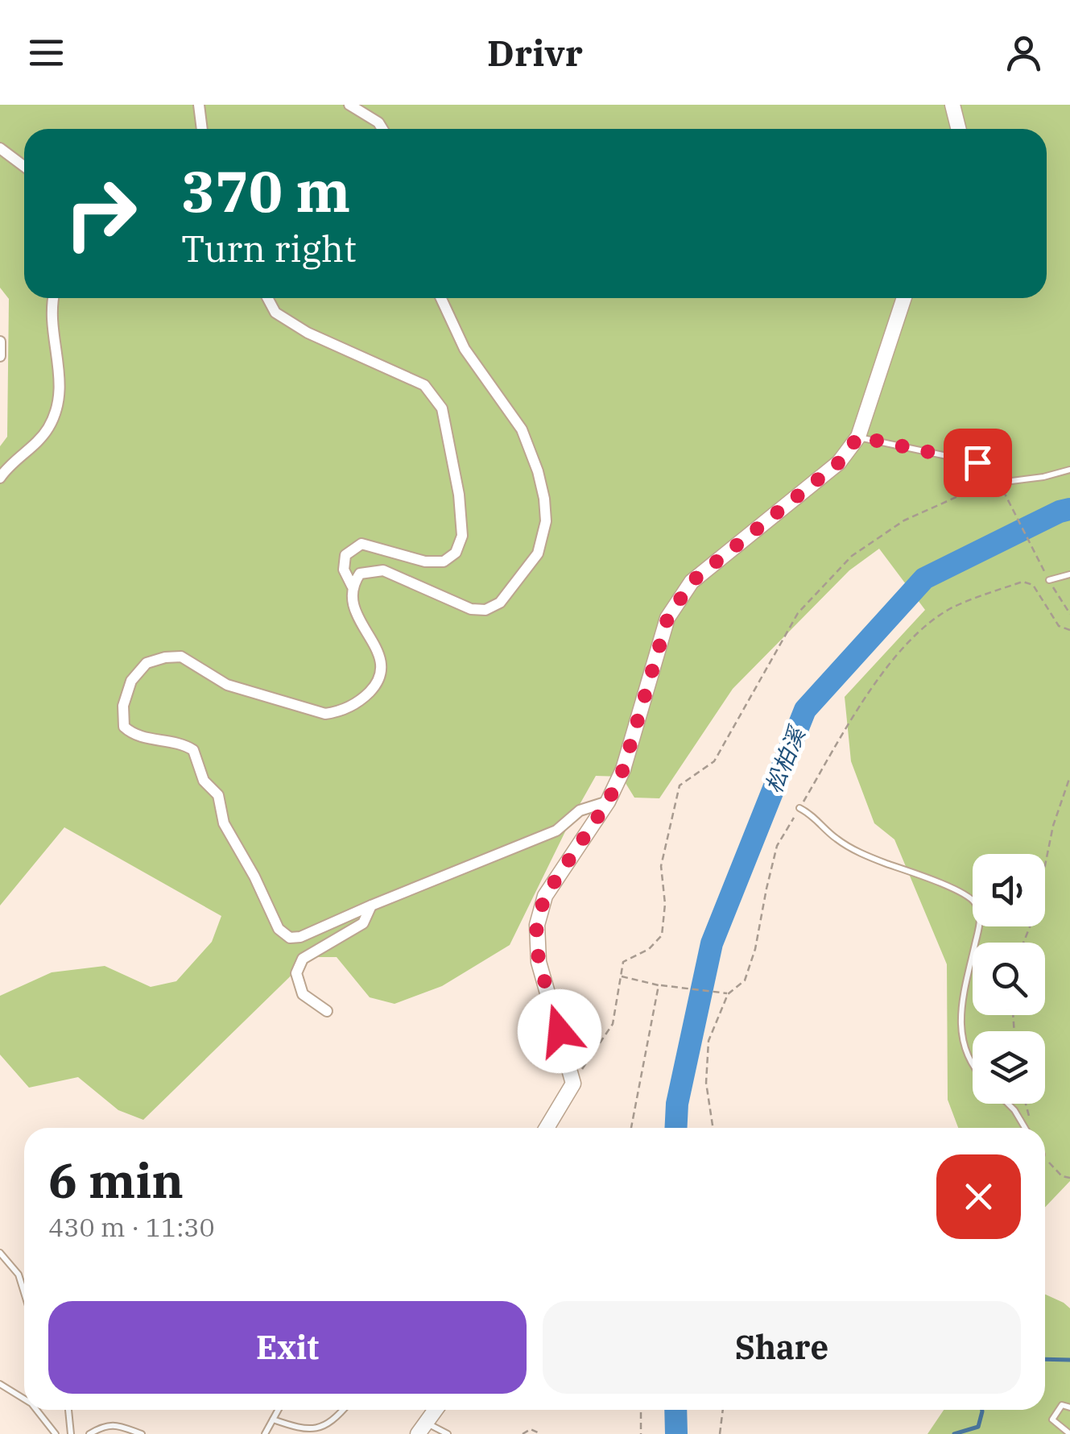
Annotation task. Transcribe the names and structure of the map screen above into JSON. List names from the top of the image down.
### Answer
{
  "water": ["松柏溪"],
  "page": {
    "header": "Drivr",
    "turn": ["370 m", "Turn right"],
    "heading": ["6 min", "430 m · 11:30"],
    "buttons": ["Exit", "Share"]
  }
}
